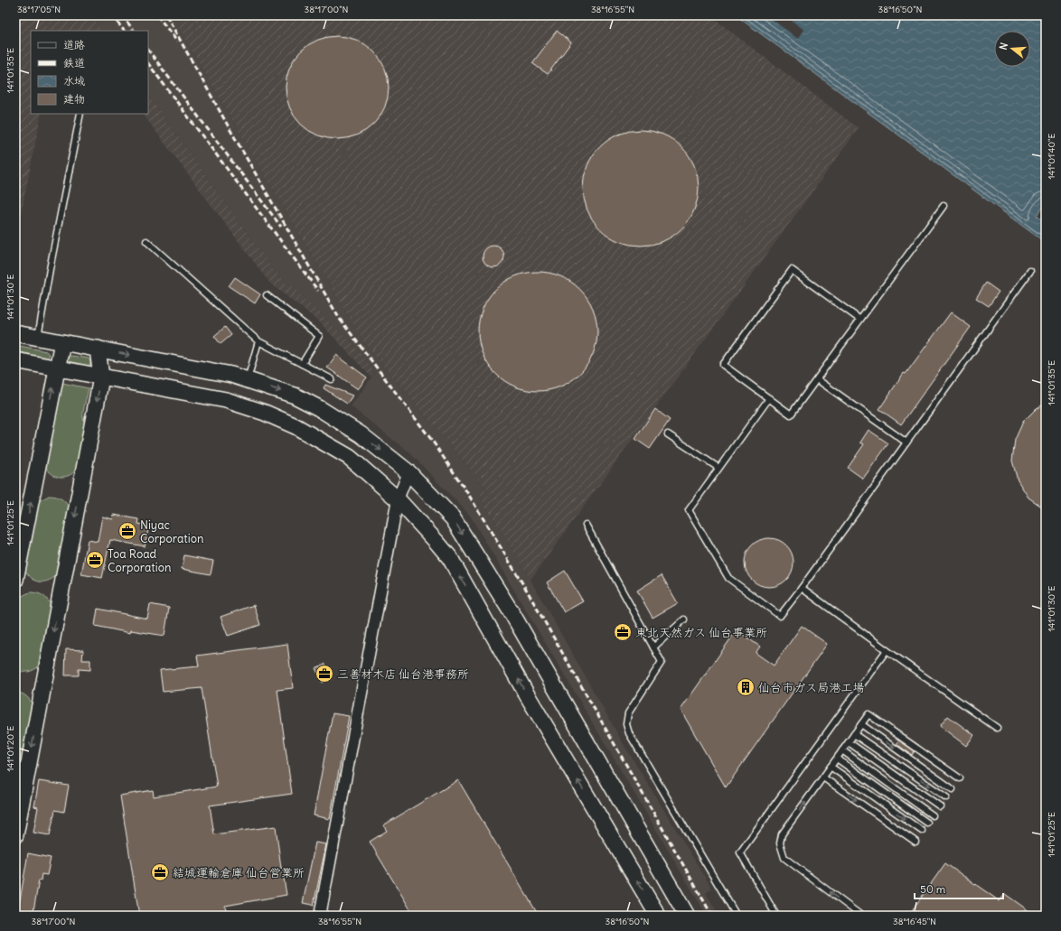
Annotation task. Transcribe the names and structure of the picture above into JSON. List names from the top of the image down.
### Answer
{
  "places": {
    "office": [
      "Niyac Corporation",
      "Toa Road Corporation",
      "東北天然ガス 仙台事業所",
      "三善材木店 仙台港事務所",
      "結城運輸倉庫 仙台営業所"
    ],
    "building": ["仙台市ガス局港工場"]
  },
  "legend": [
    "道路",
    "鉄道",
    "水域",
    "建物"
  ],
  "scale_bar": "50 m",
  "north": "left",
  "coordinates": [
    "38°17'05\"N",
    "38°17'00\"N",
    "38°16'55\"N",
    "38°16'50\"N",
    "141°01'35\"E",
    "141°01'40\"E",
    "141°01'30\"E",
    "141°01'25\"E",
    "141°01'20\"E",
    "38°16'45\"N"
  ]
}
